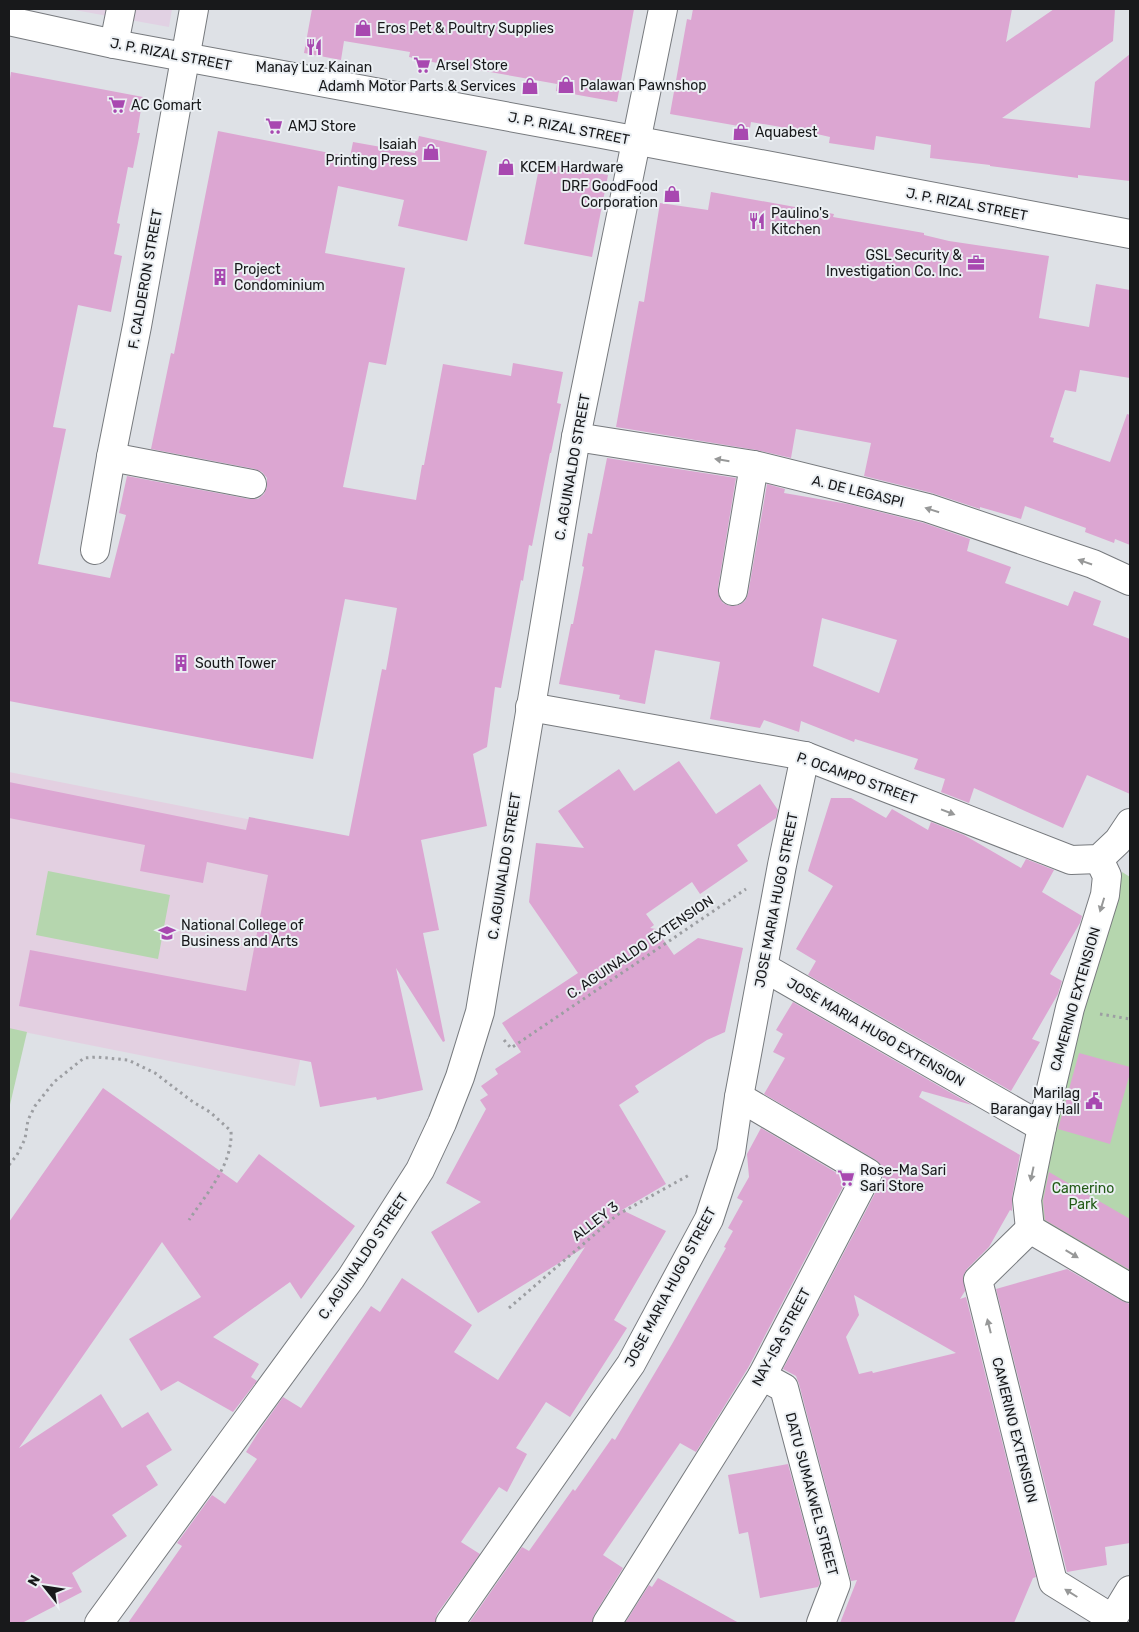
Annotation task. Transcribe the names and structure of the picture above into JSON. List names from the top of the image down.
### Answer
{
  "streets": {
    "street": [
      "J. P. RIZAL STREET",
      "F. CALDERON STREET",
      "C. AGUINALDO STREET",
      "A. DE LEGASPI",
      "P. OCAMPO STREET",
      "JOSE MARIA HUGO STREET",
      "CAMERINO EXTENSION",
      "JOSE MARIA HUGO EXTENSION",
      "NAY-ISA STREET",
      "DATU SUMAKWEL STREET"
    ],
    "path": ["C. AGUINALDO EXTENSION", "ALLEY 3"]
  },
  "crossings": [
    ["J. P. RIZAL STREET", "F. CALDERON STREET"],
    ["J. P. RIZAL STREET", "C. AGUINALDO STREET"],
    ["C. AGUINALDO STREET", "A. DE LEGASPI"],
    ["C. AGUINALDO STREET", "P. OCAMPO STREET"],
    ["P. OCAMPO STREET", "JOSE MARIA HUGO STREET"],
    ["P. OCAMPO STREET", "CAMERINO EXTENSION"],
    ["JOSE MARIA HUGO STREET", "C. AGUINALDO EXTENSION"],
    ["JOSE MARIA HUGO STREET", "JOSE MARIA HUGO EXTENSION"],
    ["JOSE MARIA HUGO STREET", "ALLEY 3"],
    ["JOSE MARIA HUGO STREET", "NAY-ISA STREET"],
    ["CAMERINO EXTENSION", "JOSE MARIA HUGO EXTENSION"],
    ["NAY-ISA STREET", "DATU SUMAKWEL STREET"]
  ],
  "one_way": ["A. DE LEGASPI", "P. OCAMPO STREET"],
  "parks": ["Camerino Park"],
  "places": {
    "shop": [
      "Eros Pet & Poultry Supplies",
      "Palawan Pawnshop",
      "Adamh Motor Parts & Services",
      "Aquabest",
      "Isaiah Printing Press",
      "KCEM Hardware",
      "DRF GoodFood Corporation"
    ],
    "restaurant": ["Manay Luz Kainan", "Paulino's Kitchen"],
    "supermarket": [
      "Arsel Store",
      "AC Gomart",
      "AMJ Store",
      "Rose-Ma Sari Sari Store"
    ],
    "office": ["GSL Security & Investigation Co. Inc."],
    "building": ["Project Condominium", "South Tower"],
    "school or university": ["National College of Business and Arts"],
    "public building": ["Marilag Barangay Hall"]
  },
  "north": "top left"
}
